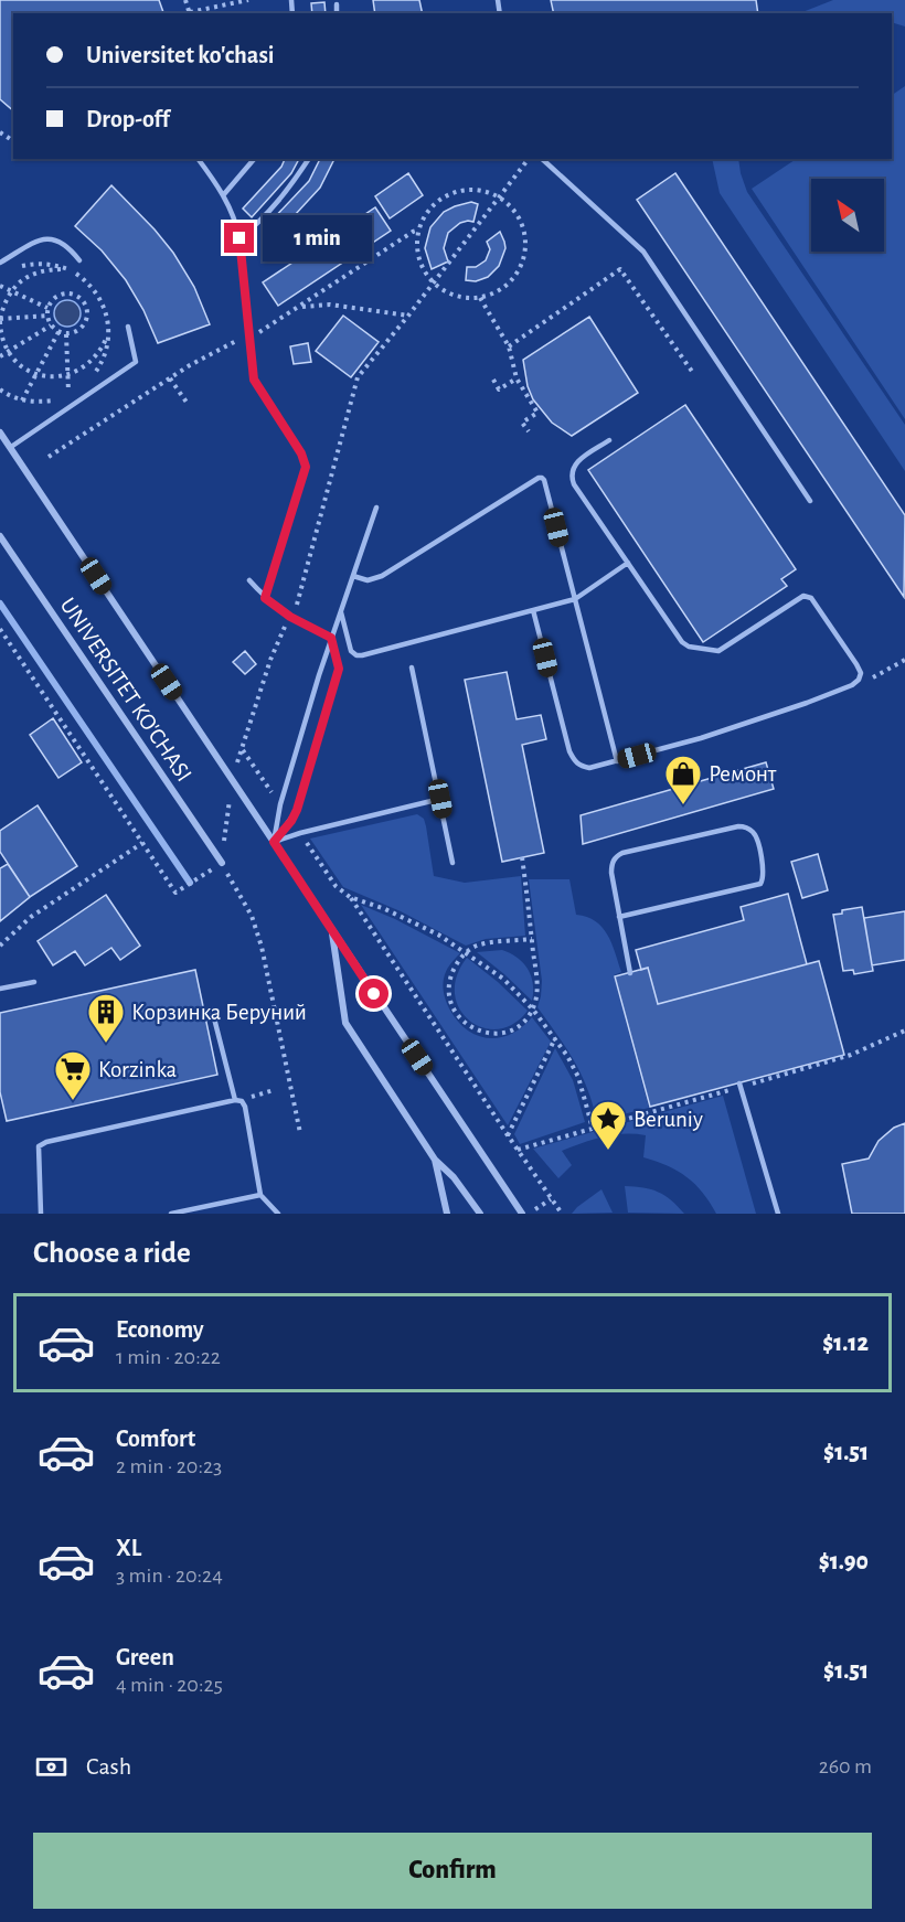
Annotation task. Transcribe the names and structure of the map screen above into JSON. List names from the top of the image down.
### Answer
{
  "streets": {
    "street": ["UNIVERSITET KO'CHASI"]
  },
  "places": {
    "shop": ["Ремонт"],
    "building": ["Корзинка Беруний"],
    "supermarket": ["Korzinka"],
    "place": ["Beruniy"]
  },
  "north": "top left",
  "page": {
    "banner": ["Universitet ko'chasi", "Drop-off"],
    "bubble": "1 min",
    "heading": "Choose a ride",
    "list": [
      {
        "name": "Economy",
        "note": "1 min · 20:22",
        "value": "$1.12"
      },
      {
        "name": "Comfort",
        "note": "2 min · 20:23",
        "value": "$1.51"
      },
      {
        "name": "XL",
        "note": "3 min · 20:24",
        "value": "$1.90"
      },
      {
        "name": "Green",
        "note": "4 min · 20:25",
        "value": "$1.51"
      }
    ],
    "pay": ["Cash", "260 m"],
    "buttons": "Confirm"
  }
}
